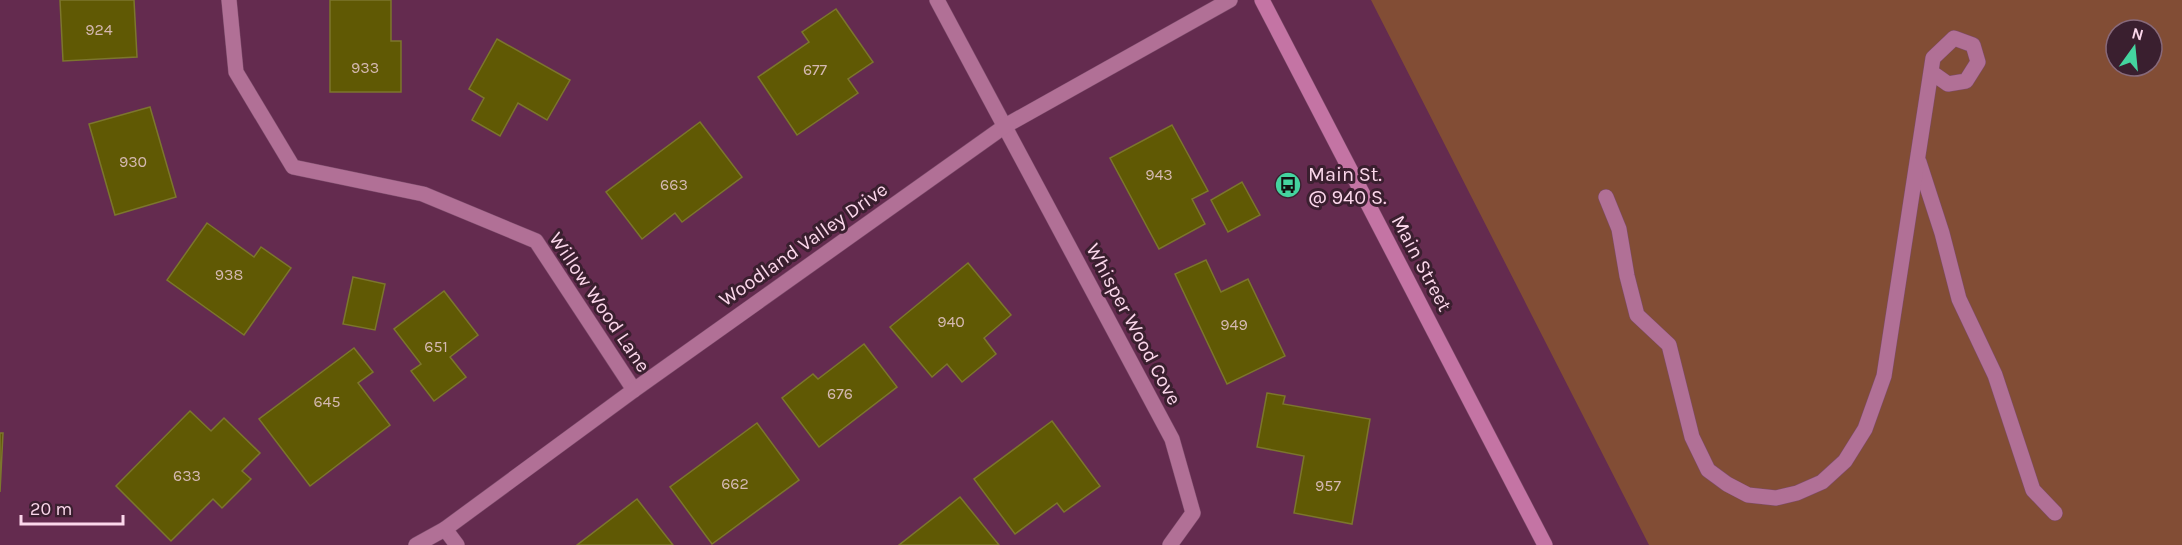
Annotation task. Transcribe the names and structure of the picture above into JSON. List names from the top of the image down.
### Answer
{
  "streets": {
    "main road": ["Main Street"],
    "street": ["Woodland Valley Drive", "Willow Wood Lane", "Whisper Wood Cove"]
  },
  "crossings": [
    ["Woodland Valley Drive", "Willow Wood Lane"],
    ["Woodland Valley Drive", "Whisper Wood Cove"]
  ],
  "places": {
    "bus stop": ["Main St. @ 940 S."]
  },
  "house_numbers": [
    "924",
    "933",
    "677",
    "930",
    "943",
    "663",
    "938",
    "940",
    "949",
    "651",
    "676",
    "645",
    "633",
    "662",
    "957"
  ],
  "scale_bar": "20 m",
  "north": "top"
}
